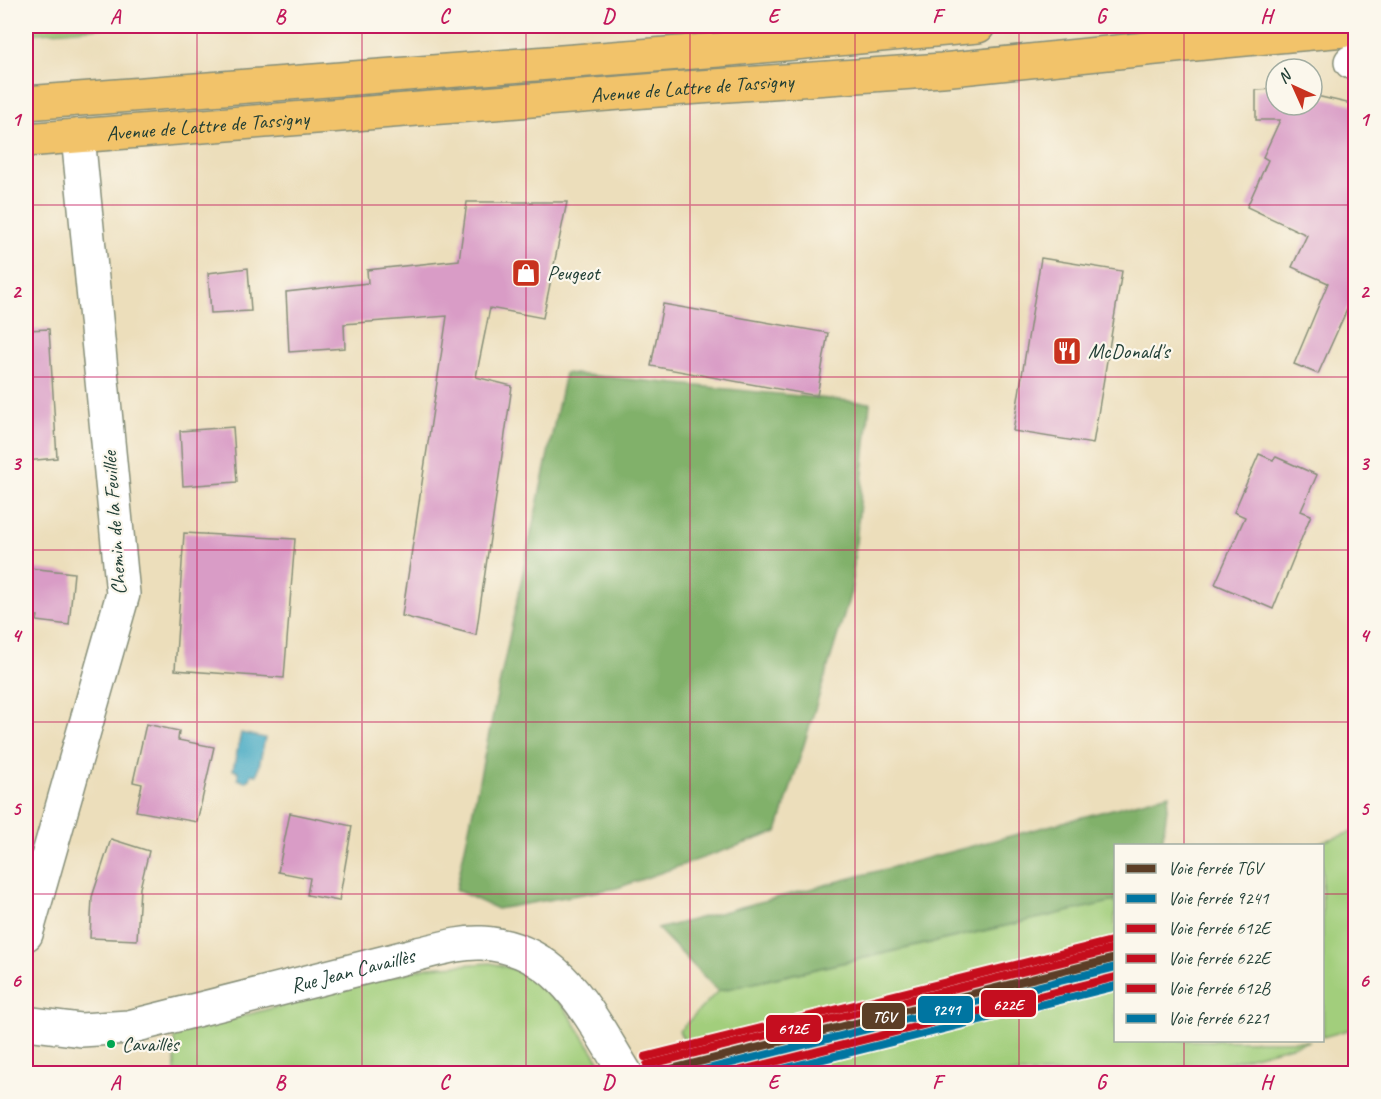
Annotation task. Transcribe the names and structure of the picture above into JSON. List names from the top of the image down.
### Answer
{
  "streets": {
    "main road": ["Avenue de Lattre de Tassigny"],
    "street": ["Chemin de la Feuillée", "Rue Jean Cavaillès"]
  },
  "crossings": [
    ["Avenue de Lattre de Tassigny", "Chemin de la Feuillée"]
  ],
  "places": {
    "shop": ["Peugeot"],
    "restaurant": ["McDonald's"],
    "other": ["Cavaillès"]
  },
  "lines": [
    "rail line 612B",
    "rail line 612E",
    "rail line TGV",
    "rail line 9241",
    "rail line 622E",
    "rail line 6221"
  ],
  "legend": [
    "Voie ferrée TGV",
    "Voie ferrée 9241",
    "Voie ferrée 612E",
    "Voie ferrée 622E",
    "Voie ferrée 612B",
    "Voie ferrée 6221"
  ],
  "north": "top left",
  "grid": {
    "columns": [
      "A",
      "B",
      "C",
      "D",
      "E",
      "F",
      "G",
      "H"
    ],
    "rows": [
      "1",
      "2",
      "3",
      "4",
      "5",
      "6"
    ]
  }
}
